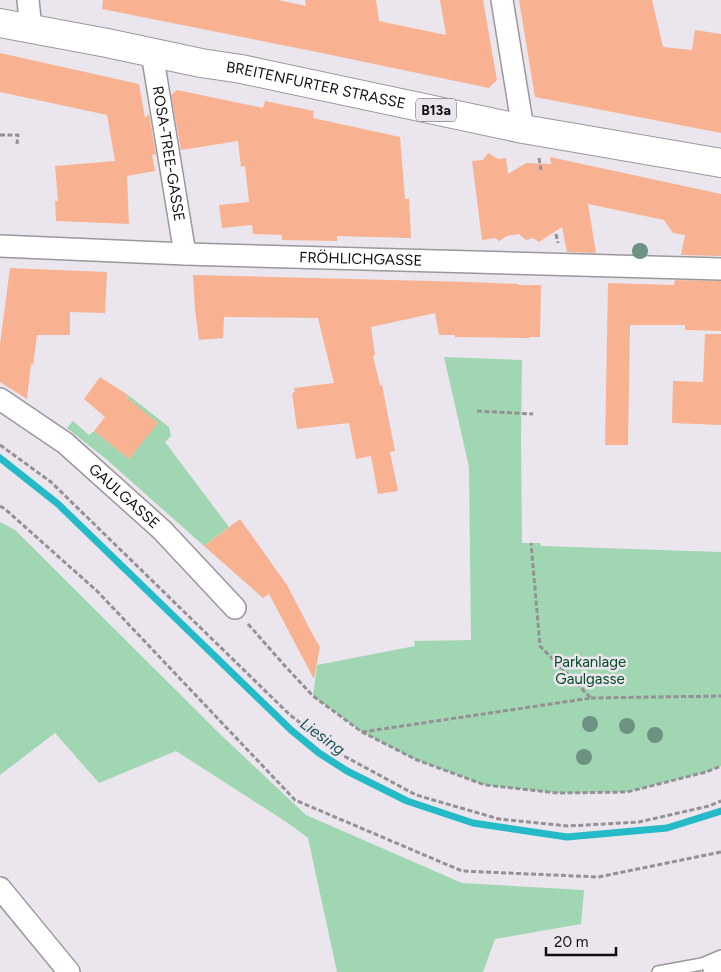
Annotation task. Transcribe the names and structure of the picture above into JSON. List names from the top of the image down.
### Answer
{
  "streets": {
    "main road": ["BREITENFURTER STRASSE", "B13a"],
    "street": ["ROSA-TREE-GASSE", "FRÖHLICHGASSE", "GAULGASSE"]
  },
  "crossings": [
    ["BREITENFURTER STRASSE", "ROSA-TREE-GASSE"],
    ["ROSA-TREE-GASSE", "FRÖHLICHGASSE"]
  ],
  "water": ["Liesing"],
  "parks": ["Parkanlage Gaulgasse"],
  "scale_bar": "20 m"
}
